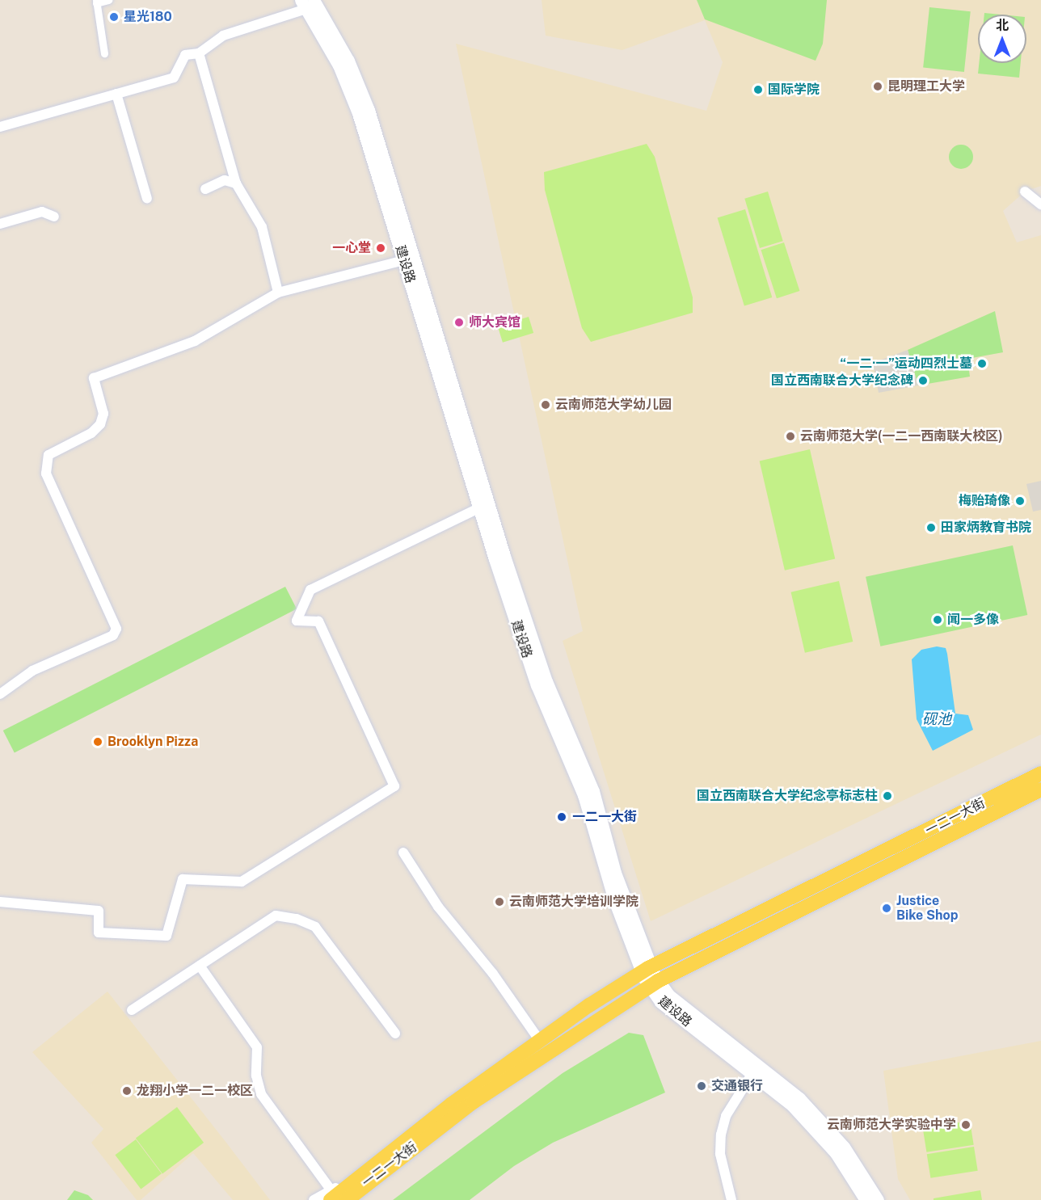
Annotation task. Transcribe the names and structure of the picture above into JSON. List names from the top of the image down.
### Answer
{
  "streets": {
    "main road": ["一二一大街"],
    "street": ["建设路"]
  },
  "crossings": [
    ["建设路", "一二一大街"]
  ],
  "water": ["砚池"],
  "places": [
    "星光180",
    "昆明理工大学",
    "国际学院",
    "一心堂",
    "师大宾馆",
    "“一二·一”运动四烈士墓",
    "国立西南联合大学纪念碑",
    "云南师范大学幼儿园",
    "云南师范大学(一二一西南联大校区)",
    "梅贻琦像",
    "田家炳教育书院",
    "闻一多像",
    "Brooklyn Pizza",
    "国立西南联合大学纪念亭标志柱",
    "一二一大街",
    "云南师范大学培训学院",
    "Justice Bike Shop",
    "交通银行",
    "龙翔小学一二一校区",
    "云南师范大学实验中学"
  ],
  "north": "top"
}
